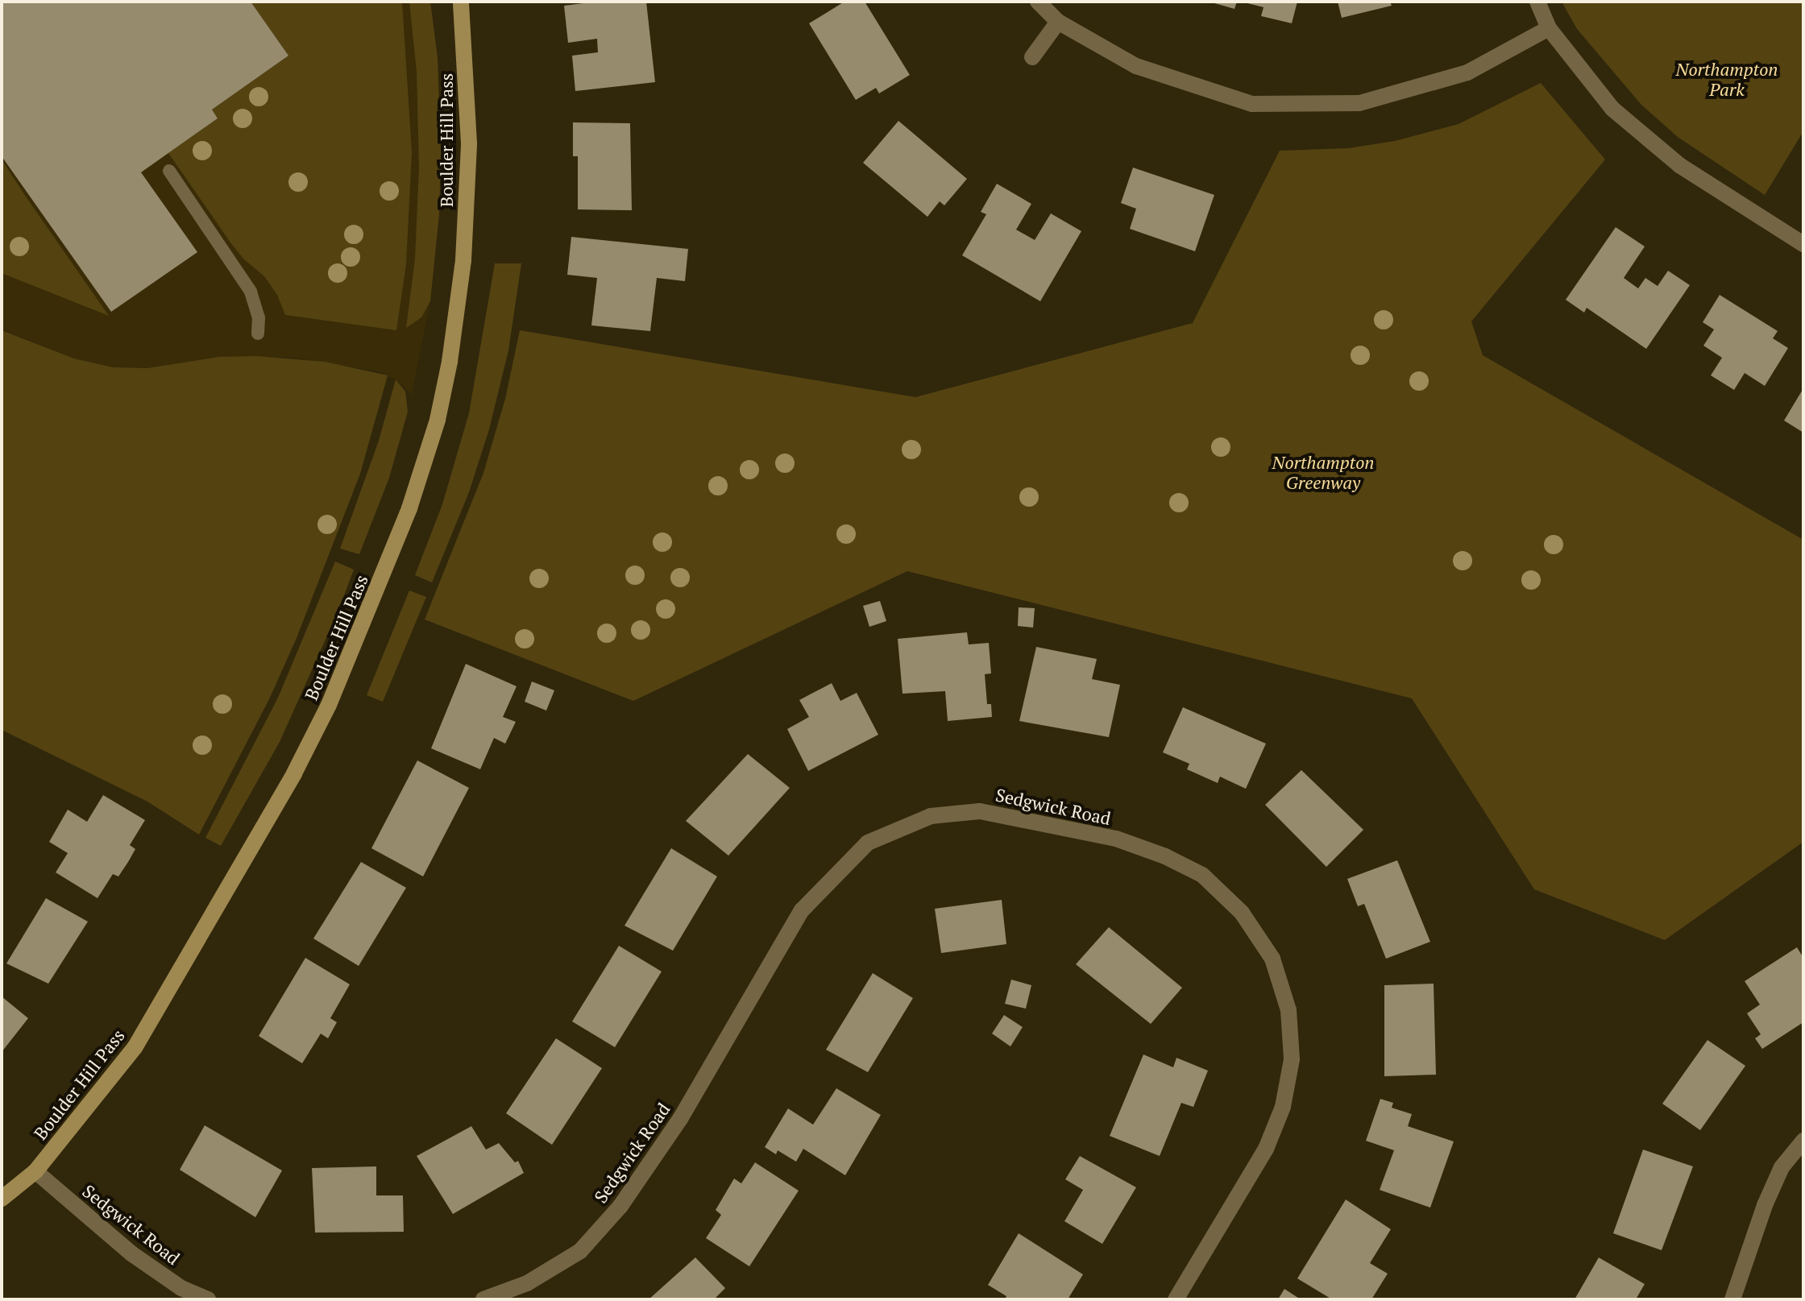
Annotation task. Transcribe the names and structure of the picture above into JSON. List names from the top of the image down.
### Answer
{
  "streets": {
    "street": ["Boulder Hill Pass", "Sedgwick Road"]
  },
  "crossings": [
    ["Boulder Hill Pass", "Sedgwick Road"]
  ],
  "parks": ["Northampton Park", "Northampton Greenway"]
}
